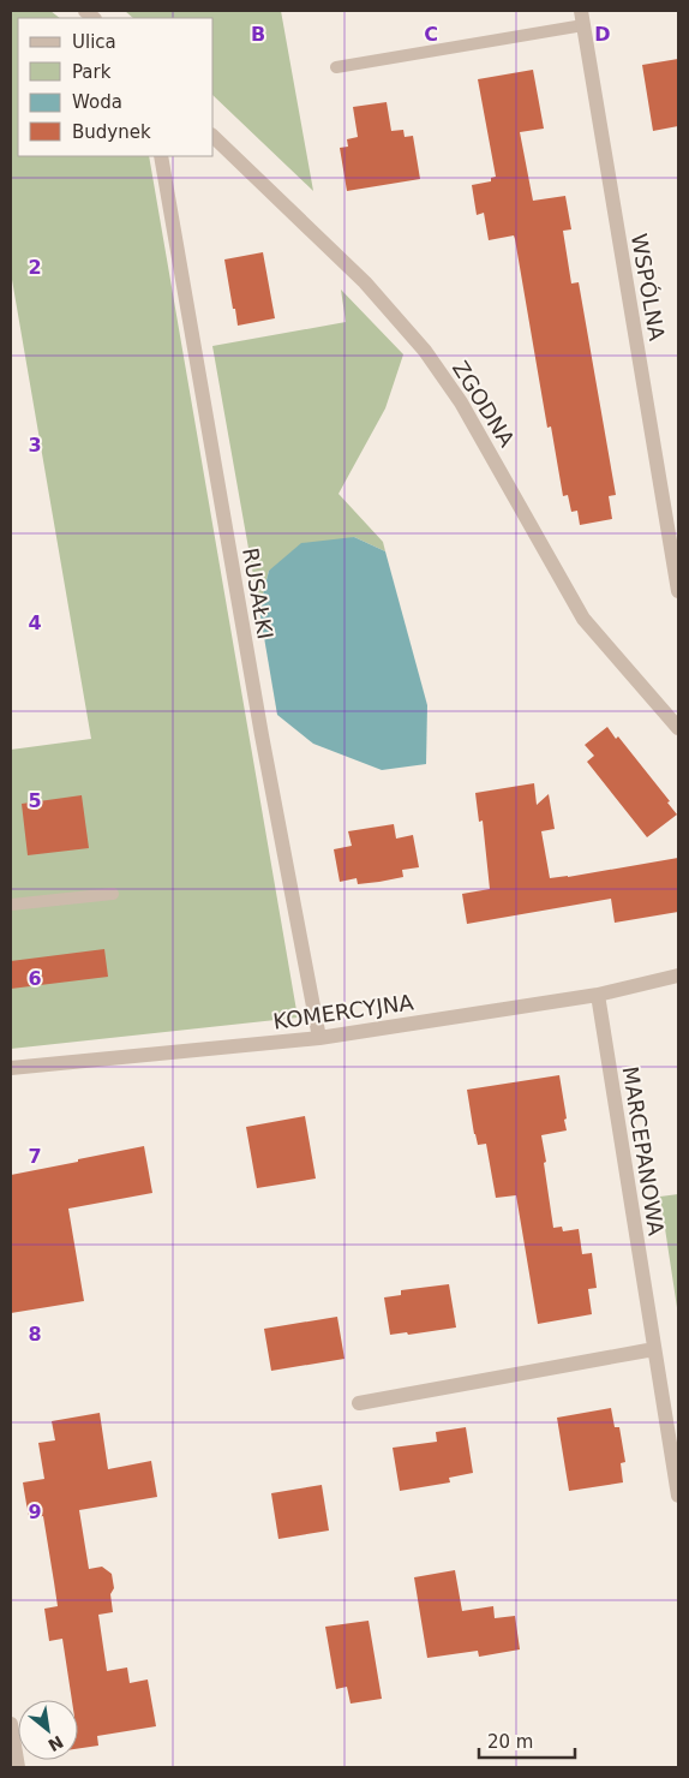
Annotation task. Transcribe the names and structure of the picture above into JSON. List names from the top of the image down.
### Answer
{
  "streets": {
    "street": [
      "WSPÓLNA",
      "ZGODNA",
      "RUSAŁKI",
      "KOMERCYJNA",
      "MARCEPANOWA"
    ]
  },
  "crossings": [
    ["RUSAŁKI", "KOMERCYJNA"],
    ["KOMERCYJNA", "MARCEPANOWA"]
  ],
  "legend": [
    "Ulica",
    "Park",
    "Woda",
    "Budynek"
  ],
  "scale_bar": "20 m",
  "north": "bottom right",
  "grid": {
    "columns": ["B", "C", "D"],
    "rows": [
      "2",
      "3",
      "4",
      "5",
      "6",
      "7",
      "8",
      "9"
    ]
  }
}
